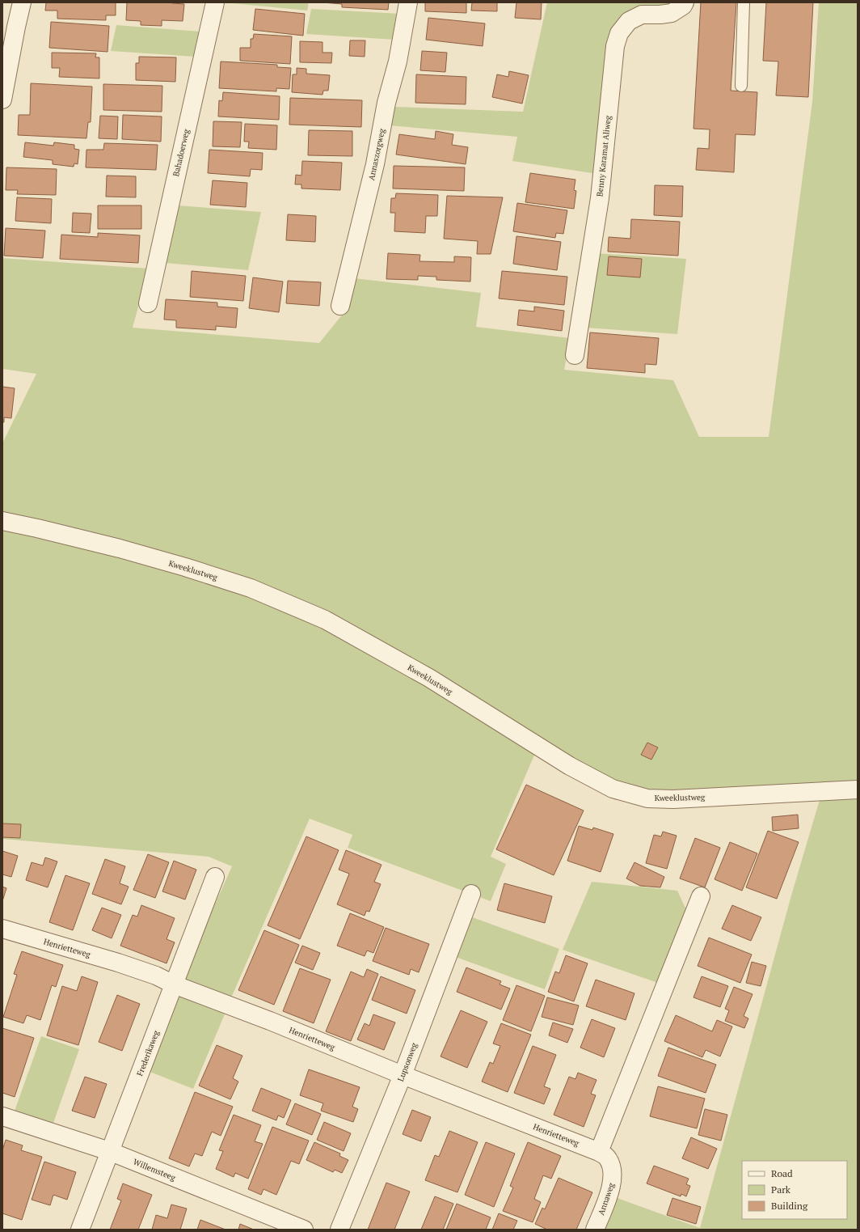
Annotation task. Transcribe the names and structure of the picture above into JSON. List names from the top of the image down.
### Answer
{
  "streets": {
    "street": [
      "Bahadoerweg",
      "Annaszorgweg",
      "Benny Karamat Aliweg",
      "Kweeklustweg",
      "Henrietteweg",
      "Frederikaweg",
      "Lupsonweg",
      "Willemsteeg",
      "Annaweg"
    ]
  },
  "crossings": [
    ["Henrietteweg", "Frederikaweg"],
    ["Henrietteweg", "Lupsonweg"],
    ["Henrietteweg", "Annaweg"],
    ["Frederikaweg", "Willemsteeg"]
  ],
  "legend": ["Road", "Park", "Building"]
}
